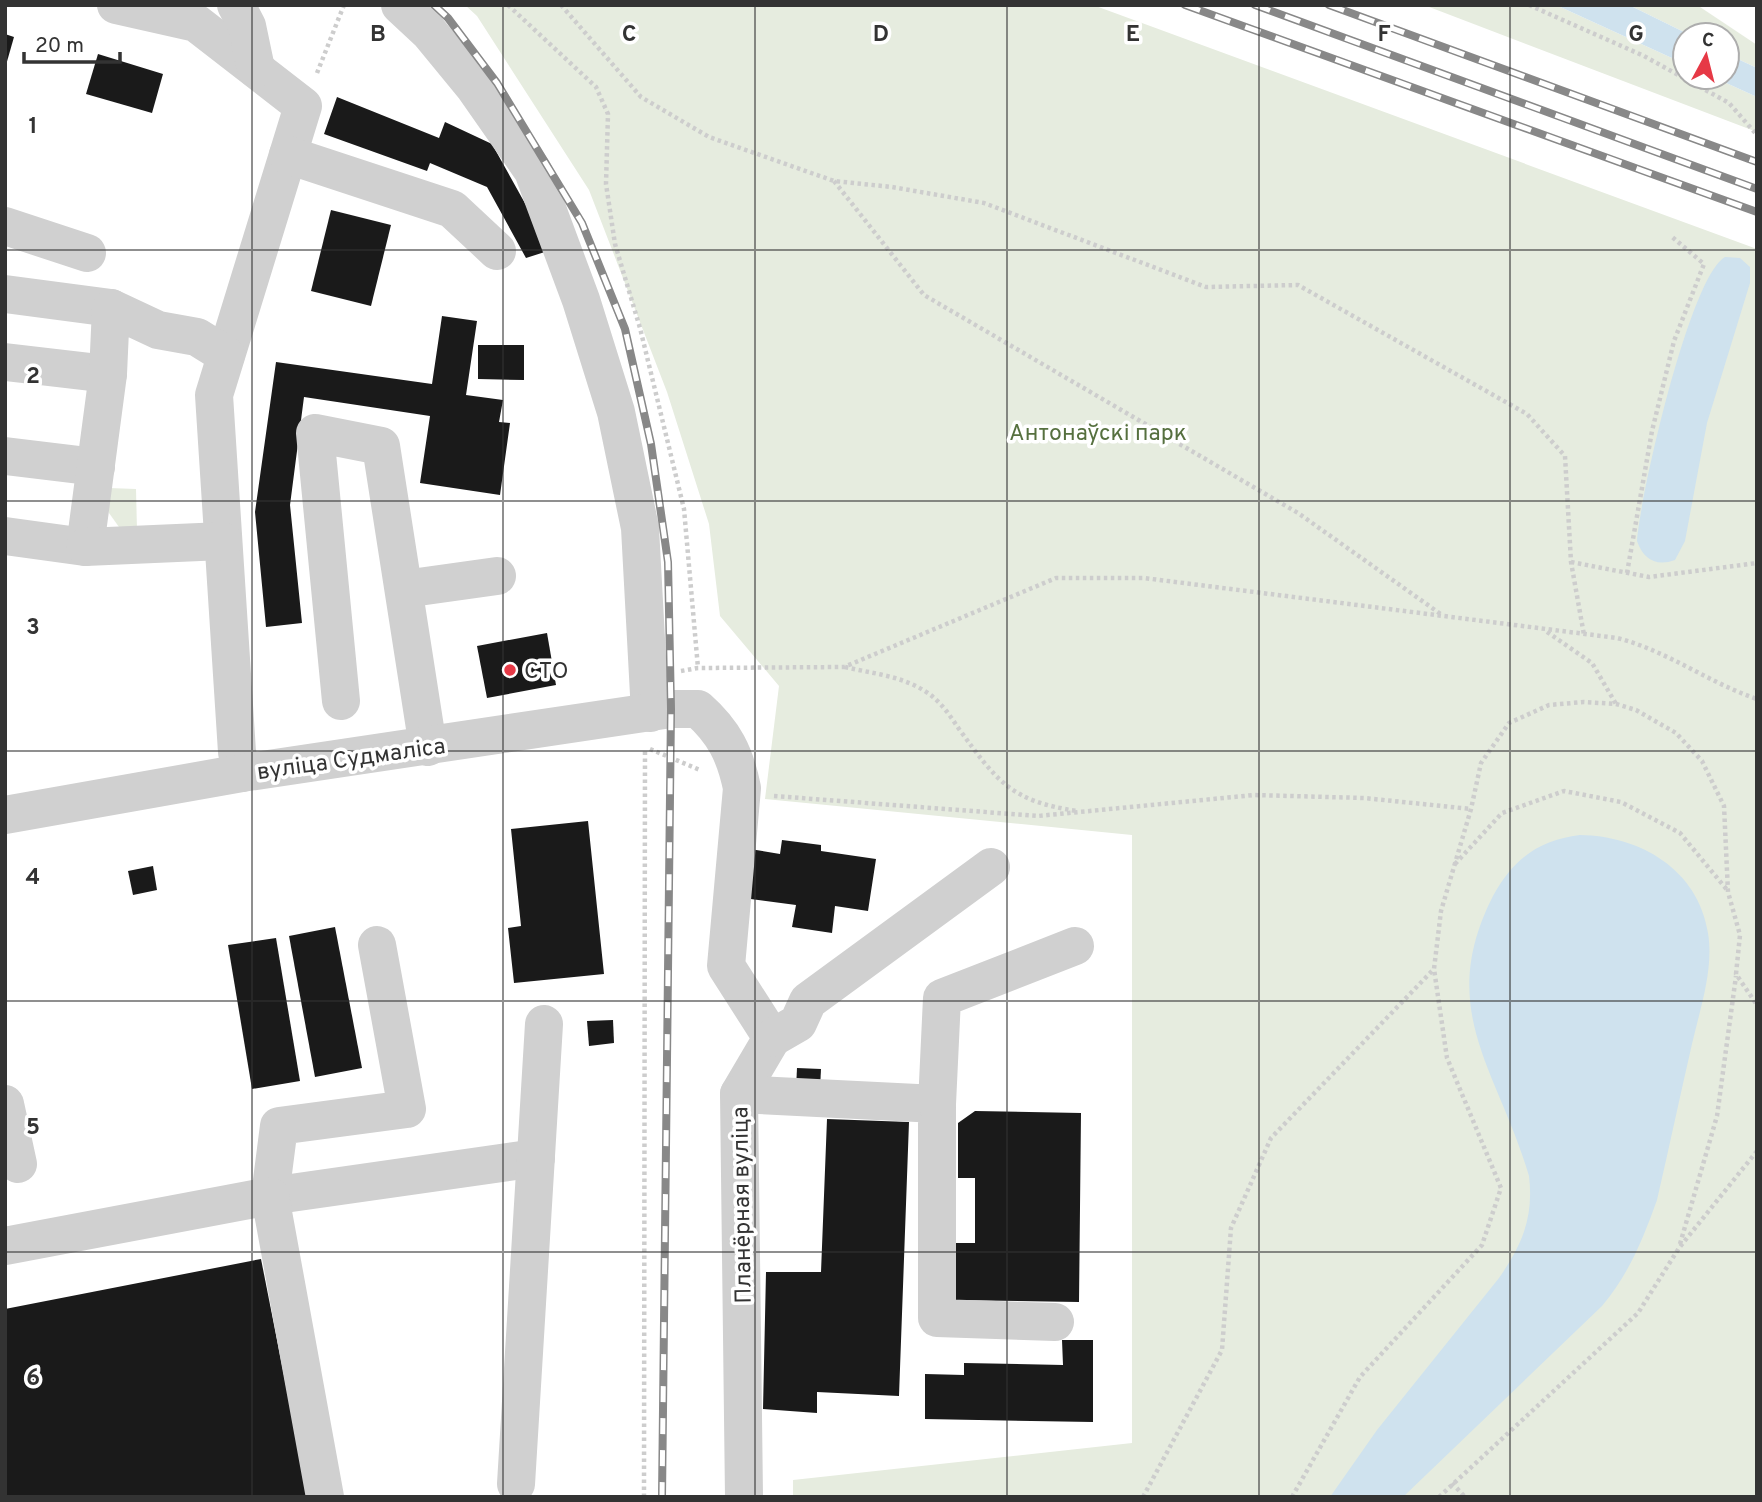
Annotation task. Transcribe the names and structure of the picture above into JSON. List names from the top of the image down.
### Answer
{
  "streets": {
    "street": ["вуліца Судмаліса", "Планёрная вуліца"]
  },
  "parks": ["Антонаўскі парк"],
  "places": ["СТО"],
  "scale_bar": "20 m",
  "north": "top",
  "grid": {
    "columns": [
      "B",
      "C",
      "D",
      "E",
      "F",
      "G"
    ],
    "rows": [
      "1",
      "2",
      "3",
      "4",
      "5",
      "6"
    ]
  }
}
